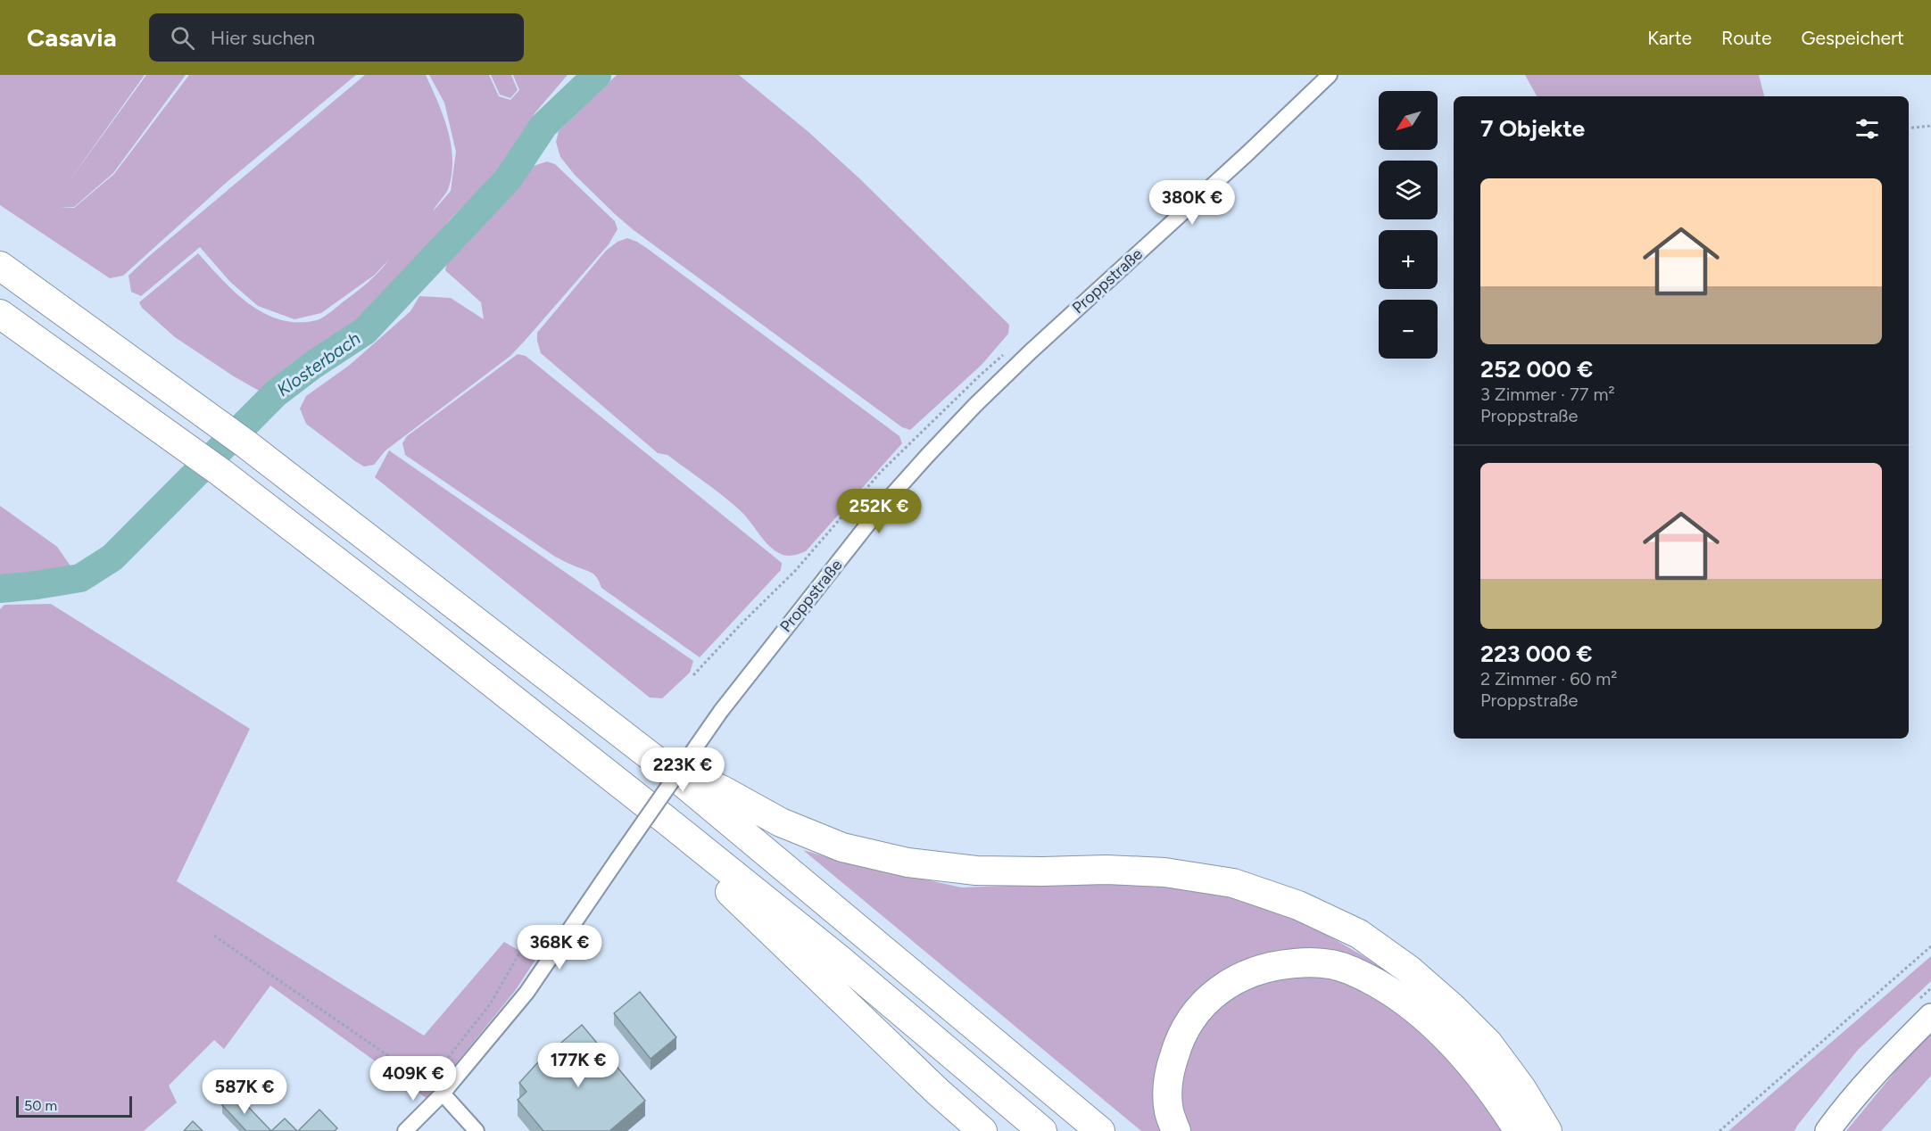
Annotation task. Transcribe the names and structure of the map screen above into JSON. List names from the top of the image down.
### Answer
{
  "streets": {
    "street": ["Proppstraße"]
  },
  "water": ["Klosterbach"],
  "scale_bar": "50 m",
  "north": "bottom left",
  "page": {
    "header": "Casavia",
    "search": "Hier suchen",
    "nav": ["Karte", "Route", "Gespeichert"],
    "map_buttons": ["+", "−"],
    "heading": "7 Objekte",
    "list": [
      {
        "name": "252 000 €",
        "note": "3 Zimmer · 77 m² · Proppstraße"
      },
      {
        "name": "223 000 €",
        "note": "2 Zimmer · 60 m² · Proppstraße"
      }
    ],
    "price": [
      "380K €",
      "252K €",
      "223K €",
      "368K €",
      "177K €",
      "409K €",
      "587K €"
    ],
    "scale": "50 m"
  }
}
